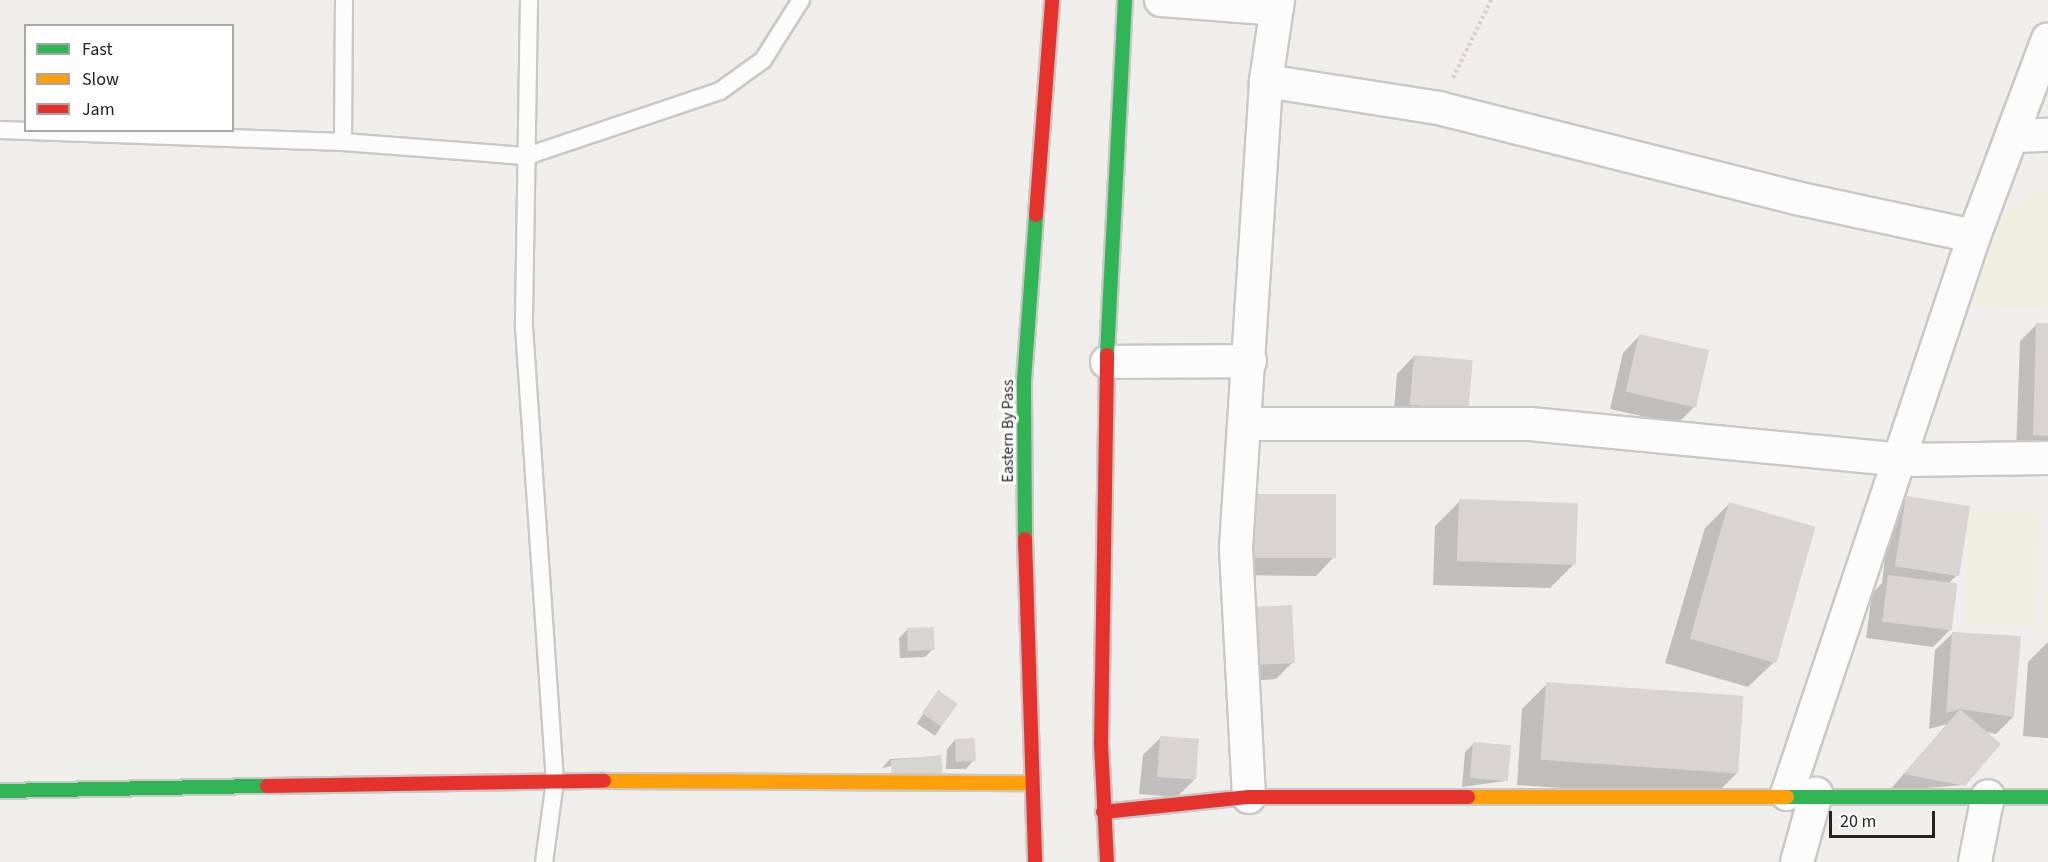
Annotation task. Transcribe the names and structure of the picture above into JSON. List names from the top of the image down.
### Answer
{
  "streets": {
    "street": ["Eastern By Pass"]
  },
  "legend": ["Fast", "Slow", "Jam"],
  "scale_bar": "20 m"
}
